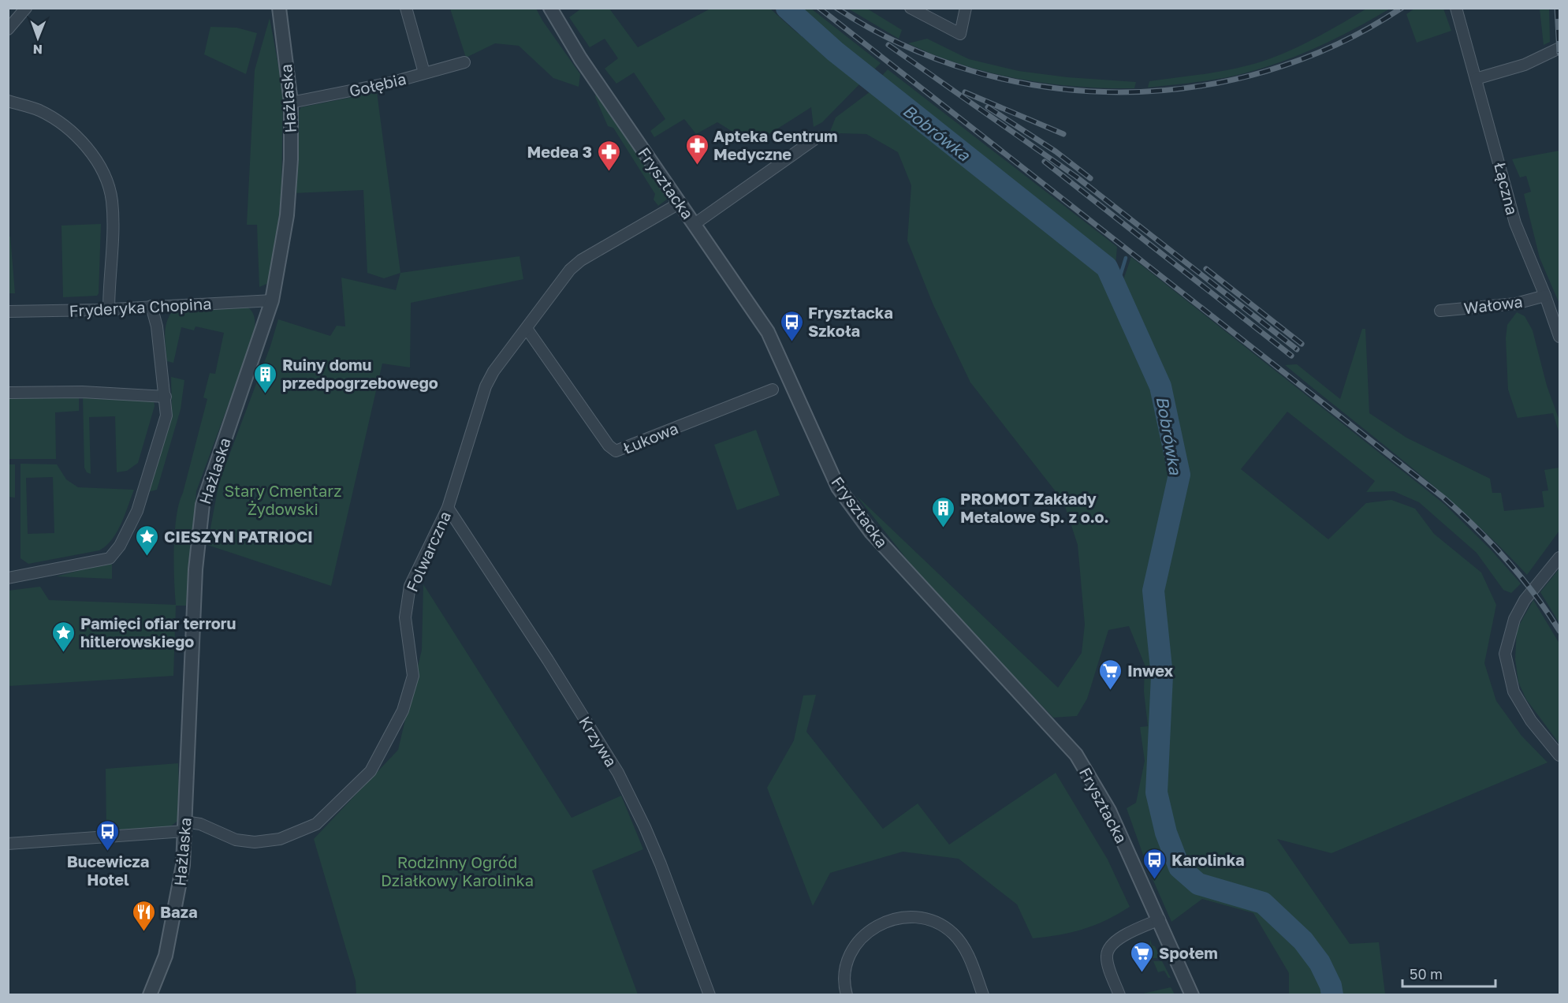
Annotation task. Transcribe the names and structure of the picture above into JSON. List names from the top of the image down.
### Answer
{
  "streets": {
    "street": [
      "Gołębia",
      "Hażlaska",
      "Frysztacka",
      "Łączna",
      "Wałowa",
      "Fryderyka Chopina",
      "Łukowa",
      "Folwarczna",
      "Krzywa"
    ]
  },
  "crossings": [
    ["Gołębia", "Hażlaska"],
    ["Hażlaska", "Fryderyka Chopina"],
    ["Hażlaska", "Folwarczna"],
    ["Frysztacka", "Folwarczna"],
    ["Łączna", "Wałowa"],
    ["Łukowa", "Folwarczna"],
    ["Folwarczna", "Krzywa"]
  ],
  "water": ["Bobrówka"],
  "parks": ["Stary Cmentarz Żydowski", "Rodzinny Ogród Działkowy Karolinka"],
  "places": {
    "pharmacy": ["Apteka Centrum Medyczne", "Medea 3"],
    "bus stop": ["Frysztacka Szkoła", "Bucewicza Hotel", "Karolinka"],
    "building": ["Ruiny domu przedpogrzebowego", "PROMOT Zakłady Metalowe Sp. z o.o."],
    "place": ["CIESZYN PATRIOCI", "Pamięci ofiar terroru hitlerowskiego"],
    "supermarket": ["Inwex", "Społem"],
    "restaurant": ["Baza"]
  },
  "scale_bar": "50 m",
  "north": "bottom"
}
